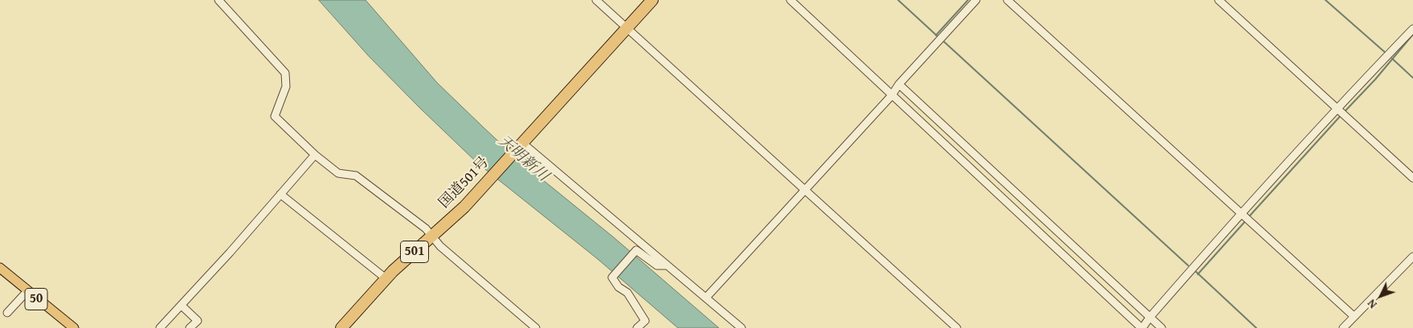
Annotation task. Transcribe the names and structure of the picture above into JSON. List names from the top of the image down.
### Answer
{
  "streets": {
    "highway": ["国道501号", "501"],
    "main road": ["50"]
  },
  "water": ["天明新川"],
  "north": "bottom left"
}
